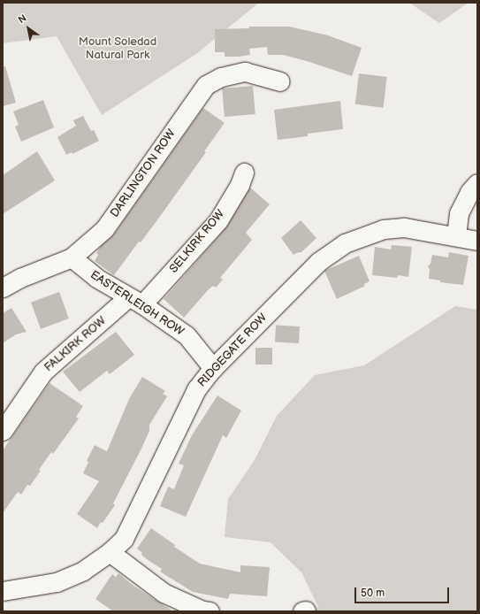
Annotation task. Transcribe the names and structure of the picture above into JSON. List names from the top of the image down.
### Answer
{
  "streets": {
    "street": [
      "DARLINGTON ROW",
      "SELKIRK ROW",
      "EASTERLEIGH ROW",
      "FALKIRK ROW",
      "RIDGEGATE ROW"
    ]
  },
  "crossings": [
    ["DARLINGTON ROW", "EASTERLEIGH ROW"],
    ["SELKIRK ROW", "EASTERLEIGH ROW"],
    ["SELKIRK ROW", "FALKIRK ROW"],
    ["EASTERLEIGH ROW", "FALKIRK ROW"],
    ["EASTERLEIGH ROW", "RIDGEGATE ROW"]
  ],
  "parks": ["Mount Soledad Natural Park"],
  "scale_bar": "50 m",
  "north": "top left"
}
